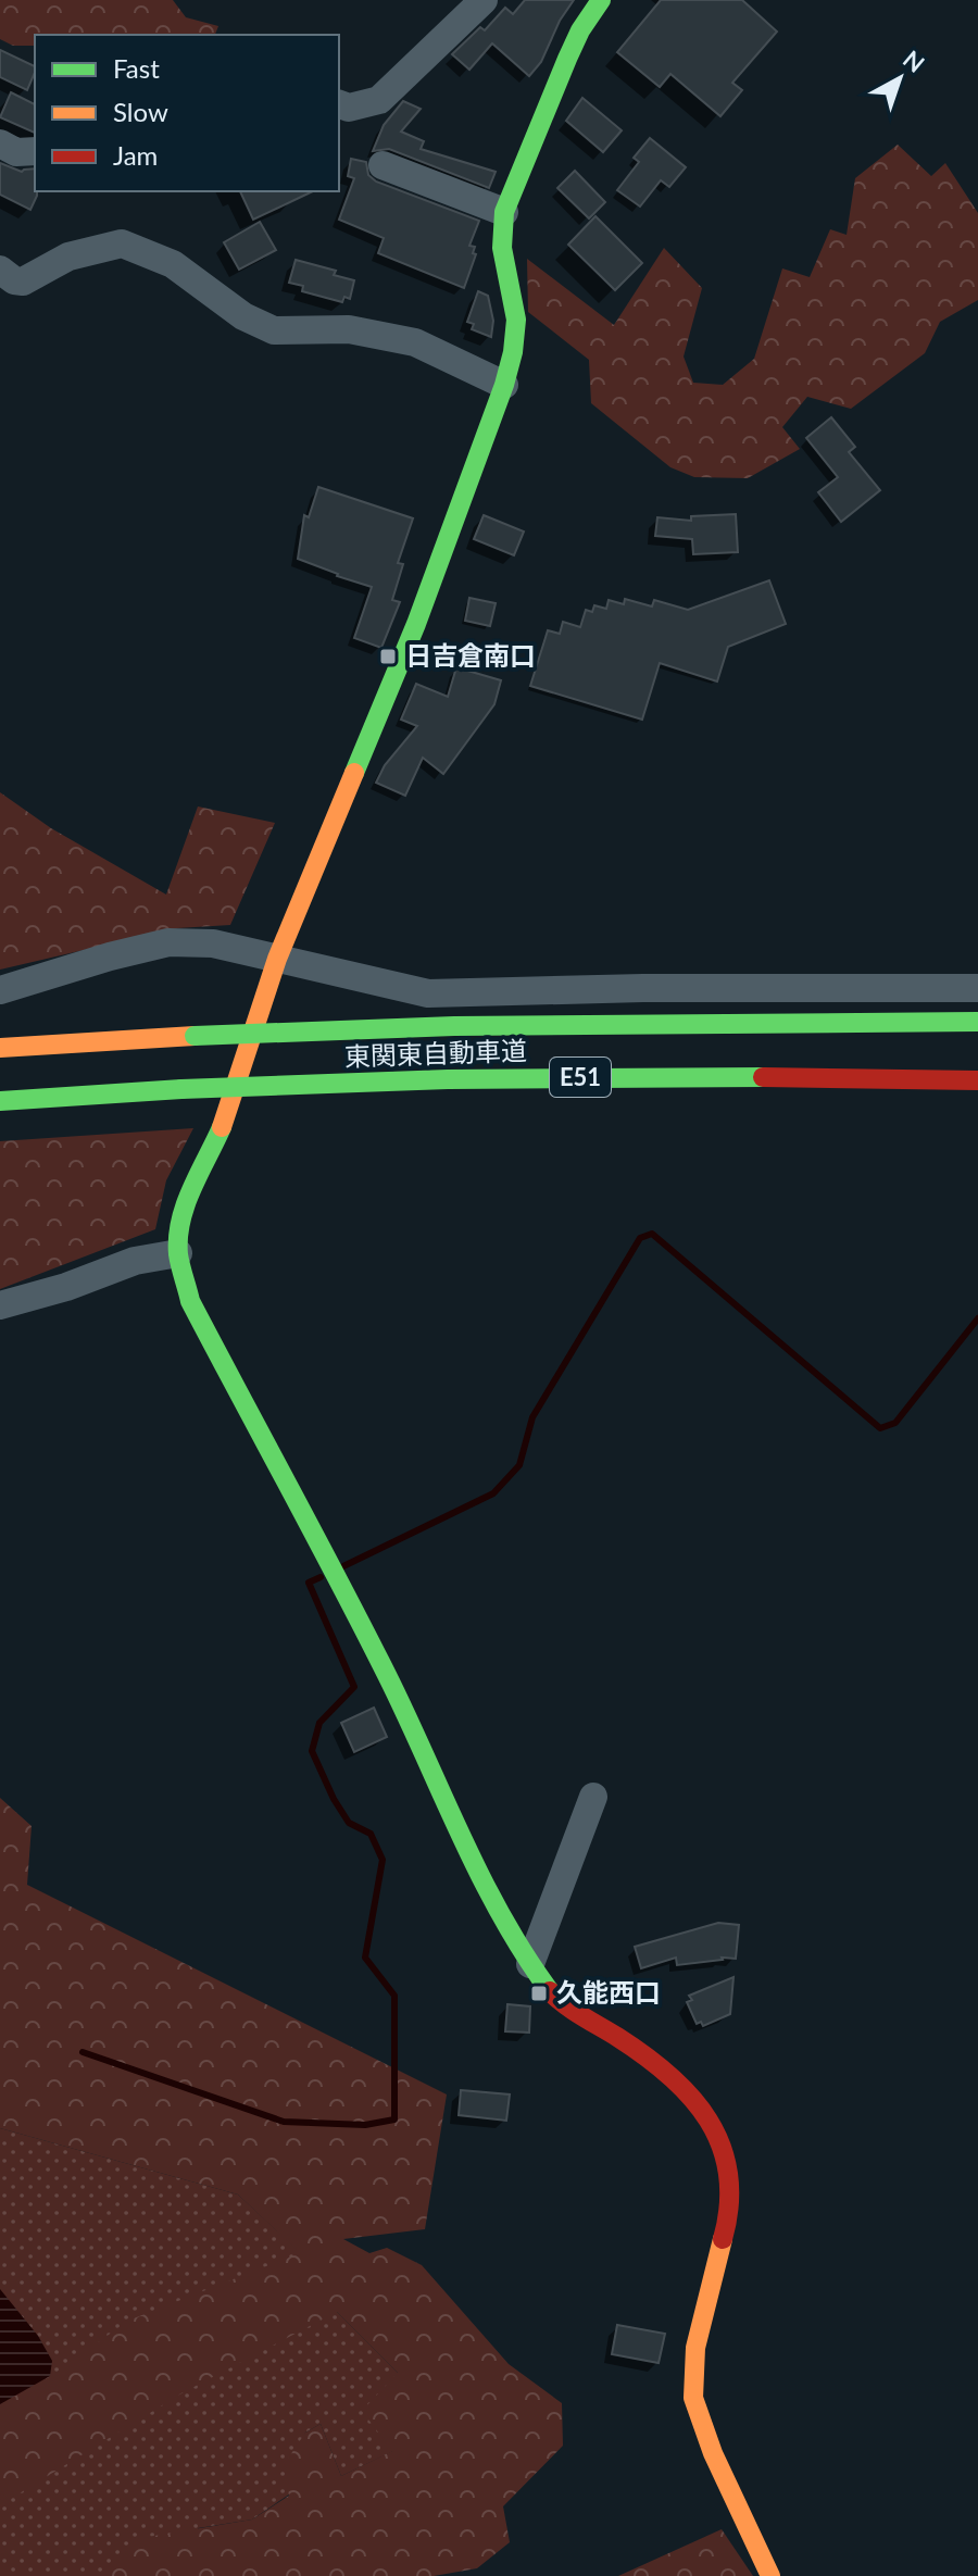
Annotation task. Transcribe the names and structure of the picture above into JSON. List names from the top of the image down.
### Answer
{
  "streets": {
    "main road": ["東関東自動車道", "E51"]
  },
  "places": {
    "transit": ["日吉倉南口", "久能西口"]
  },
  "legend": ["Fast", "Slow", "Jam"],
  "north": "top right"
}
